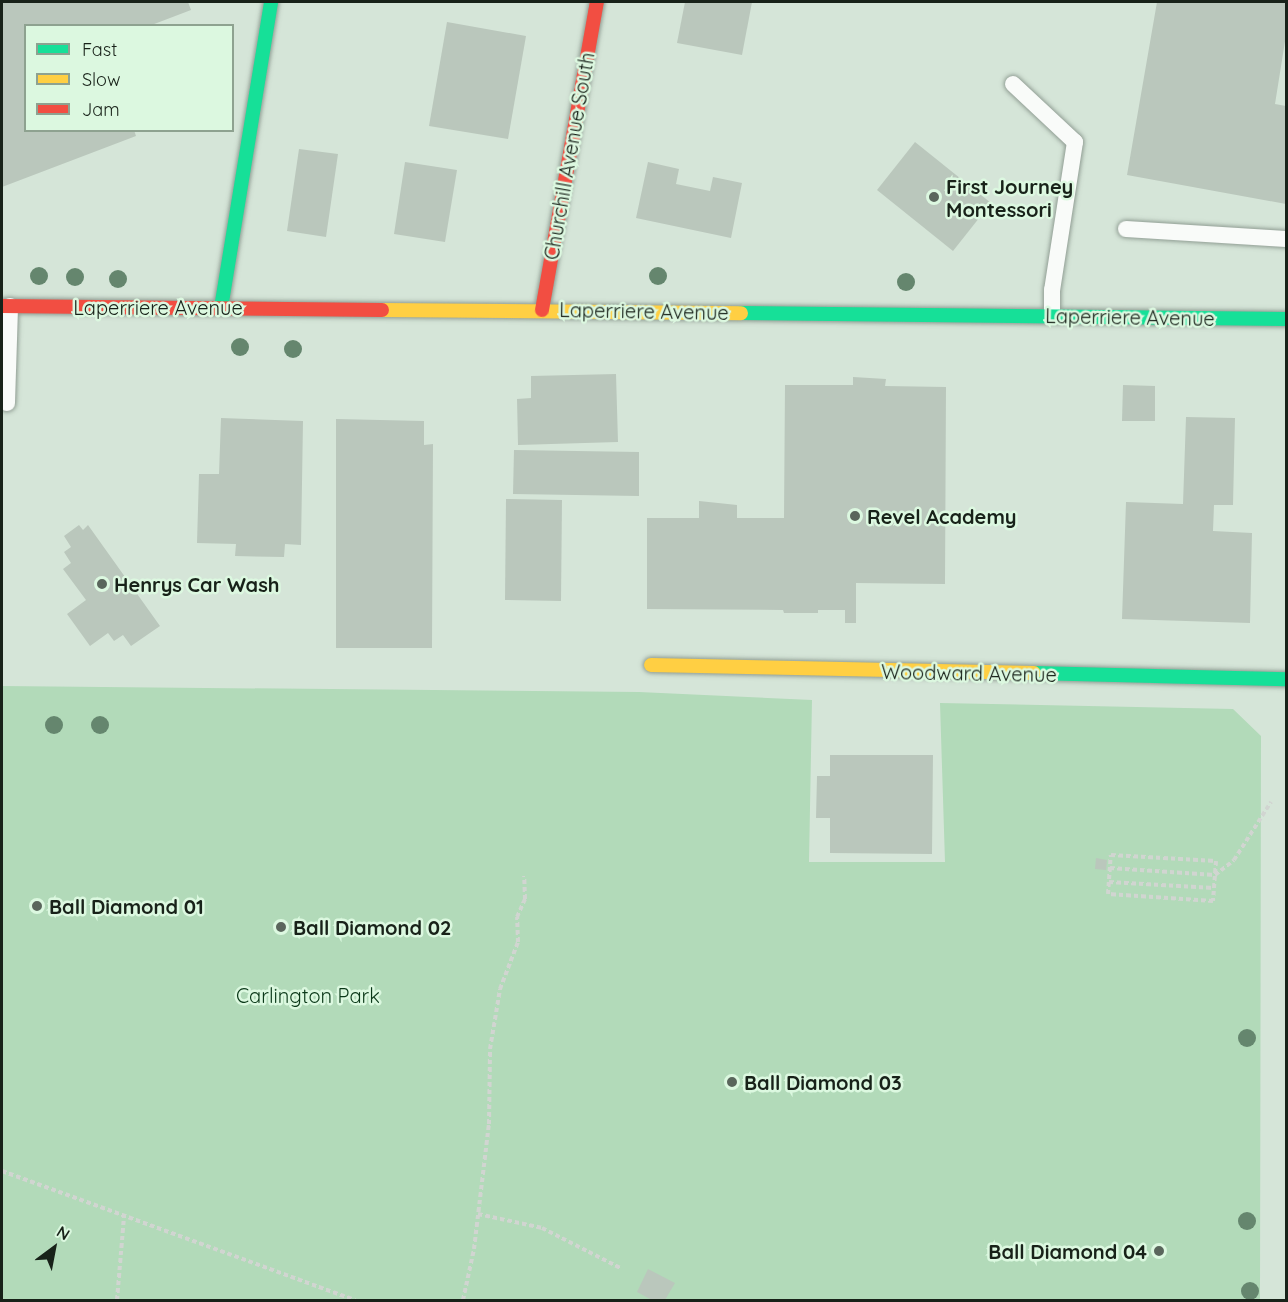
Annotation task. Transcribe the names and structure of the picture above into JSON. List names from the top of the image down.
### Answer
{
  "streets": {
    "street": ["Churchill Avenue South", "Laperriere Avenue", "Woodward Avenue"]
  },
  "crossings": [
    ["Churchill Avenue South", "Laperriere Avenue"]
  ],
  "parks": ["Carlington Park"],
  "places": [
    "First Journey Montessori",
    "Revel Academy",
    "Henrys Car Wash",
    "Ball Diamond 01",
    "Ball Diamond 02",
    "Ball Diamond 03",
    "Ball Diamond 04"
  ],
  "legend": ["Fast", "Slow", "Jam"],
  "north": "top right"
}
